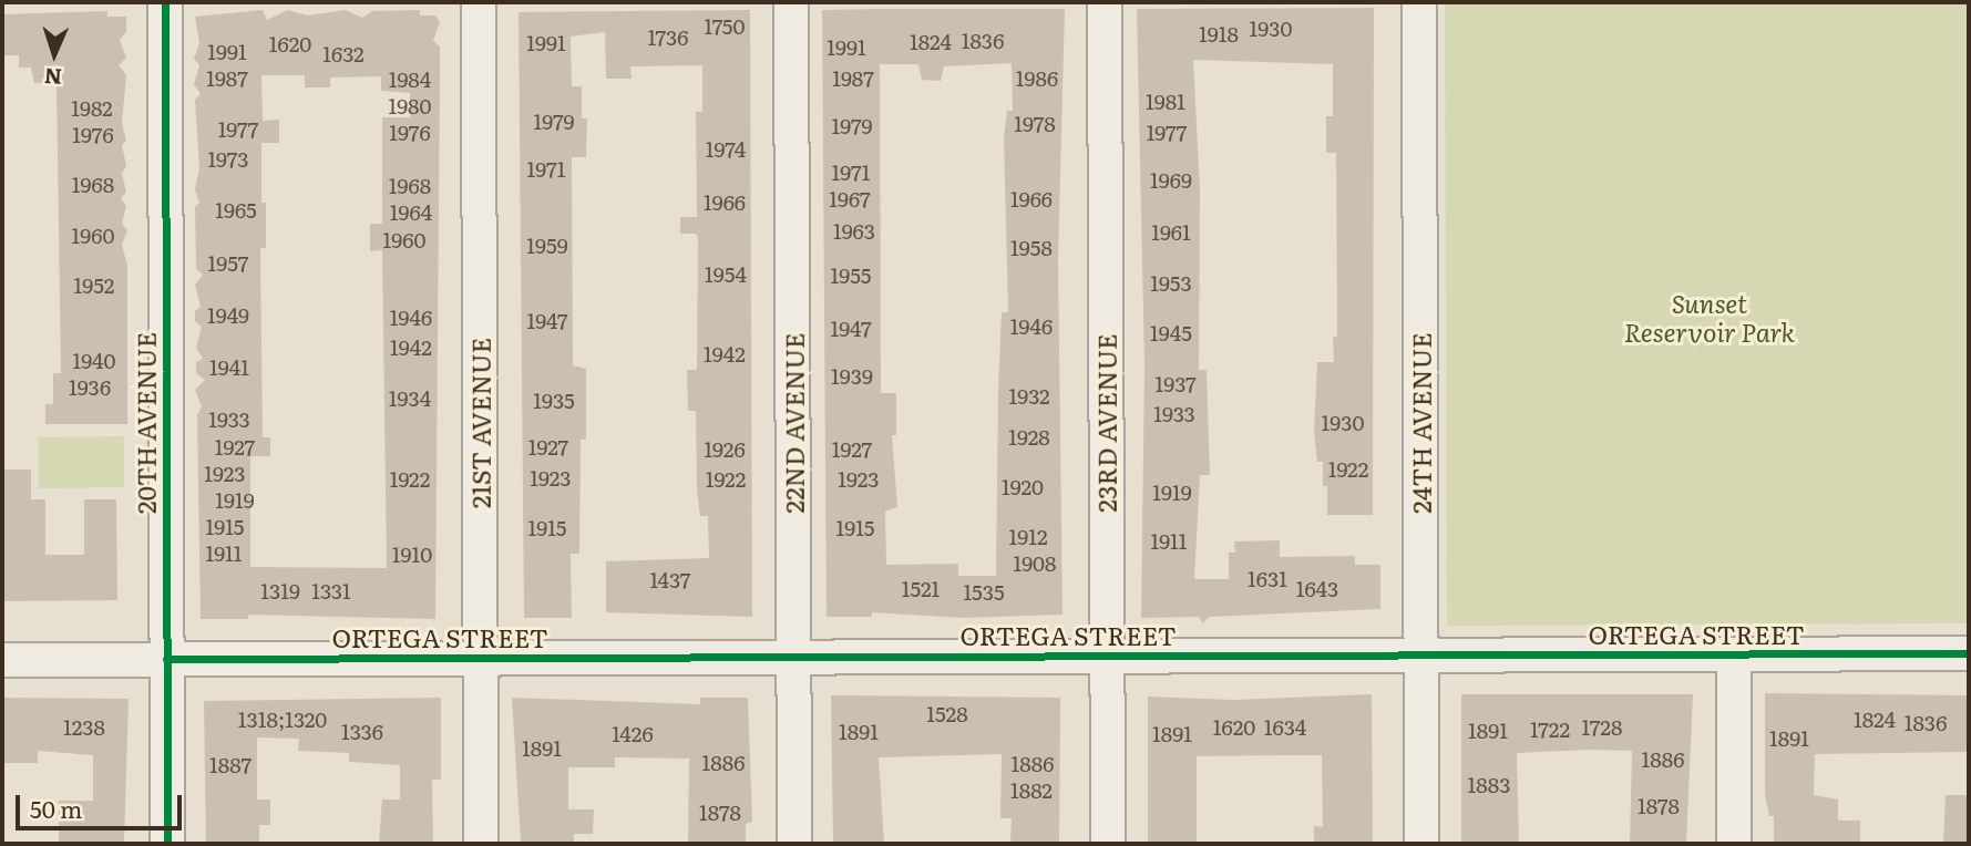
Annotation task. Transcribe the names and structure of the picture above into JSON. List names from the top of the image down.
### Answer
{
  "streets": {
    "street": [
      "20TH AVENUE",
      "21ST AVENUE",
      "22ND AVENUE",
      "23RD AVENUE",
      "24TH AVENUE",
      "ORTEGA STREET"
    ]
  },
  "crossings": [
    ["20TH AVENUE", "ORTEGA STREET"],
    ["21ST AVENUE", "ORTEGA STREET"],
    ["22ND AVENUE", "ORTEGA STREET"],
    ["23RD AVENUE", "ORTEGA STREET"],
    ["24TH AVENUE", "ORTEGA STREET"]
  ],
  "parks": ["Sunset Reservoir Park"],
  "house_numbers": [
    "1750",
    "1930",
    "1918",
    "1736",
    "1836",
    "1824",
    "1991",
    "1620",
    "1991",
    "1991",
    "1632",
    "1987",
    "1987",
    "1986",
    "1984",
    "1981",
    "1980",
    "1982",
    "1979",
    "1978",
    "1979",
    "1977",
    "1976",
    "1977",
    "1976",
    "1974",
    "1973",
    "1971",
    "1971",
    "1969",
    "1968",
    "1968",
    "1967",
    "1966",
    "1966",
    "1965",
    "1964",
    "1963",
    "1961",
    "1960",
    "1960",
    "1959",
    "1958",
    "1957",
    "1954",
    "1955",
    "1953",
    "1952",
    "1949",
    "1946",
    "1947",
    "1946",
    "1947",
    "1945",
    "1942",
    "1942",
    "1940",
    "1941",
    "1939",
    "1937",
    "1936",
    "1932",
    "1934",
    "1935",
    "1933",
    "1933",
    "1930",
    "1928",
    "1927",
    "1927",
    "1926",
    "1927",
    "1922",
    "1923",
    "1923",
    "1922",
    "1922",
    "1923",
    "1920",
    "1919",
    "1919",
    "1915",
    "1915",
    "1915",
    "1912",
    "1911",
    "1911",
    "1910",
    "1908",
    "1631",
    "1437",
    "1521",
    "1643",
    "1319",
    "1331",
    "1535",
    "1528",
    "1318;1320",
    "1824",
    "1836",
    "1238",
    "1620",
    "1634",
    "1728",
    "1722",
    "1891",
    "1336",
    "1891",
    "1426",
    "1891",
    "1891",
    "1891",
    "1886",
    "1886",
    "1886",
    "1887",
    "1883",
    "1882",
    "1878",
    "1878"
  ],
  "scale_bar": "50 m",
  "north": "bottom"
}
